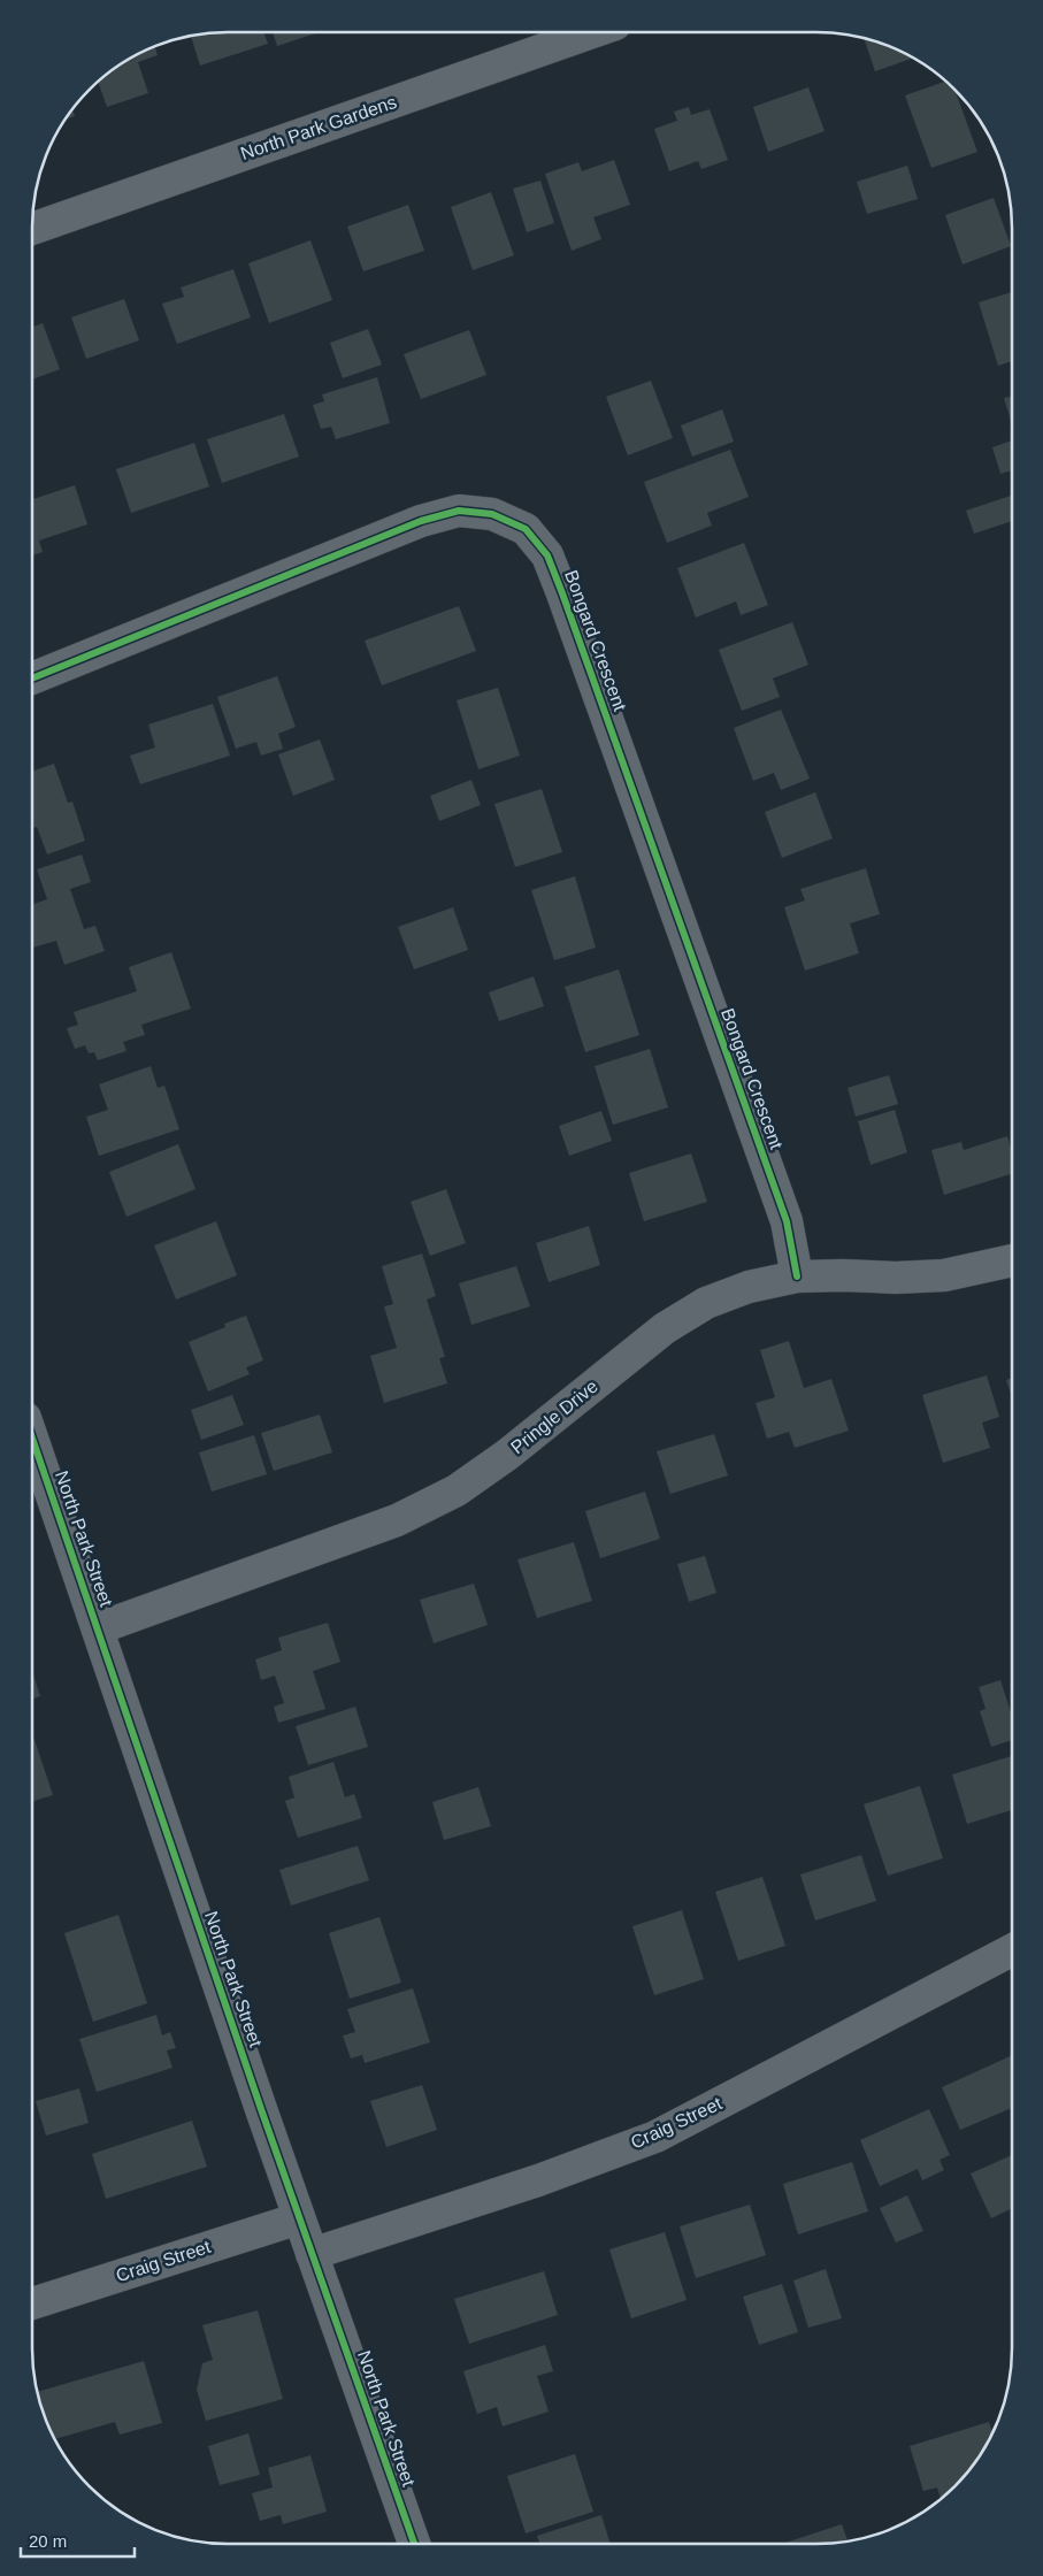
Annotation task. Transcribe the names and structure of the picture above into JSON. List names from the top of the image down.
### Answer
{
  "streets": {
    "street": [
      "North Park Gardens",
      "Bongard Crescent",
      "Pringle Drive",
      "North Park Street",
      "Craig Street"
    ]
  },
  "crossings": [
    ["Bongard Crescent", "Pringle Drive"],
    ["Pringle Drive", "North Park Street"],
    ["North Park Street", "Craig Street"]
  ],
  "scale_bar": "20 m"
}
